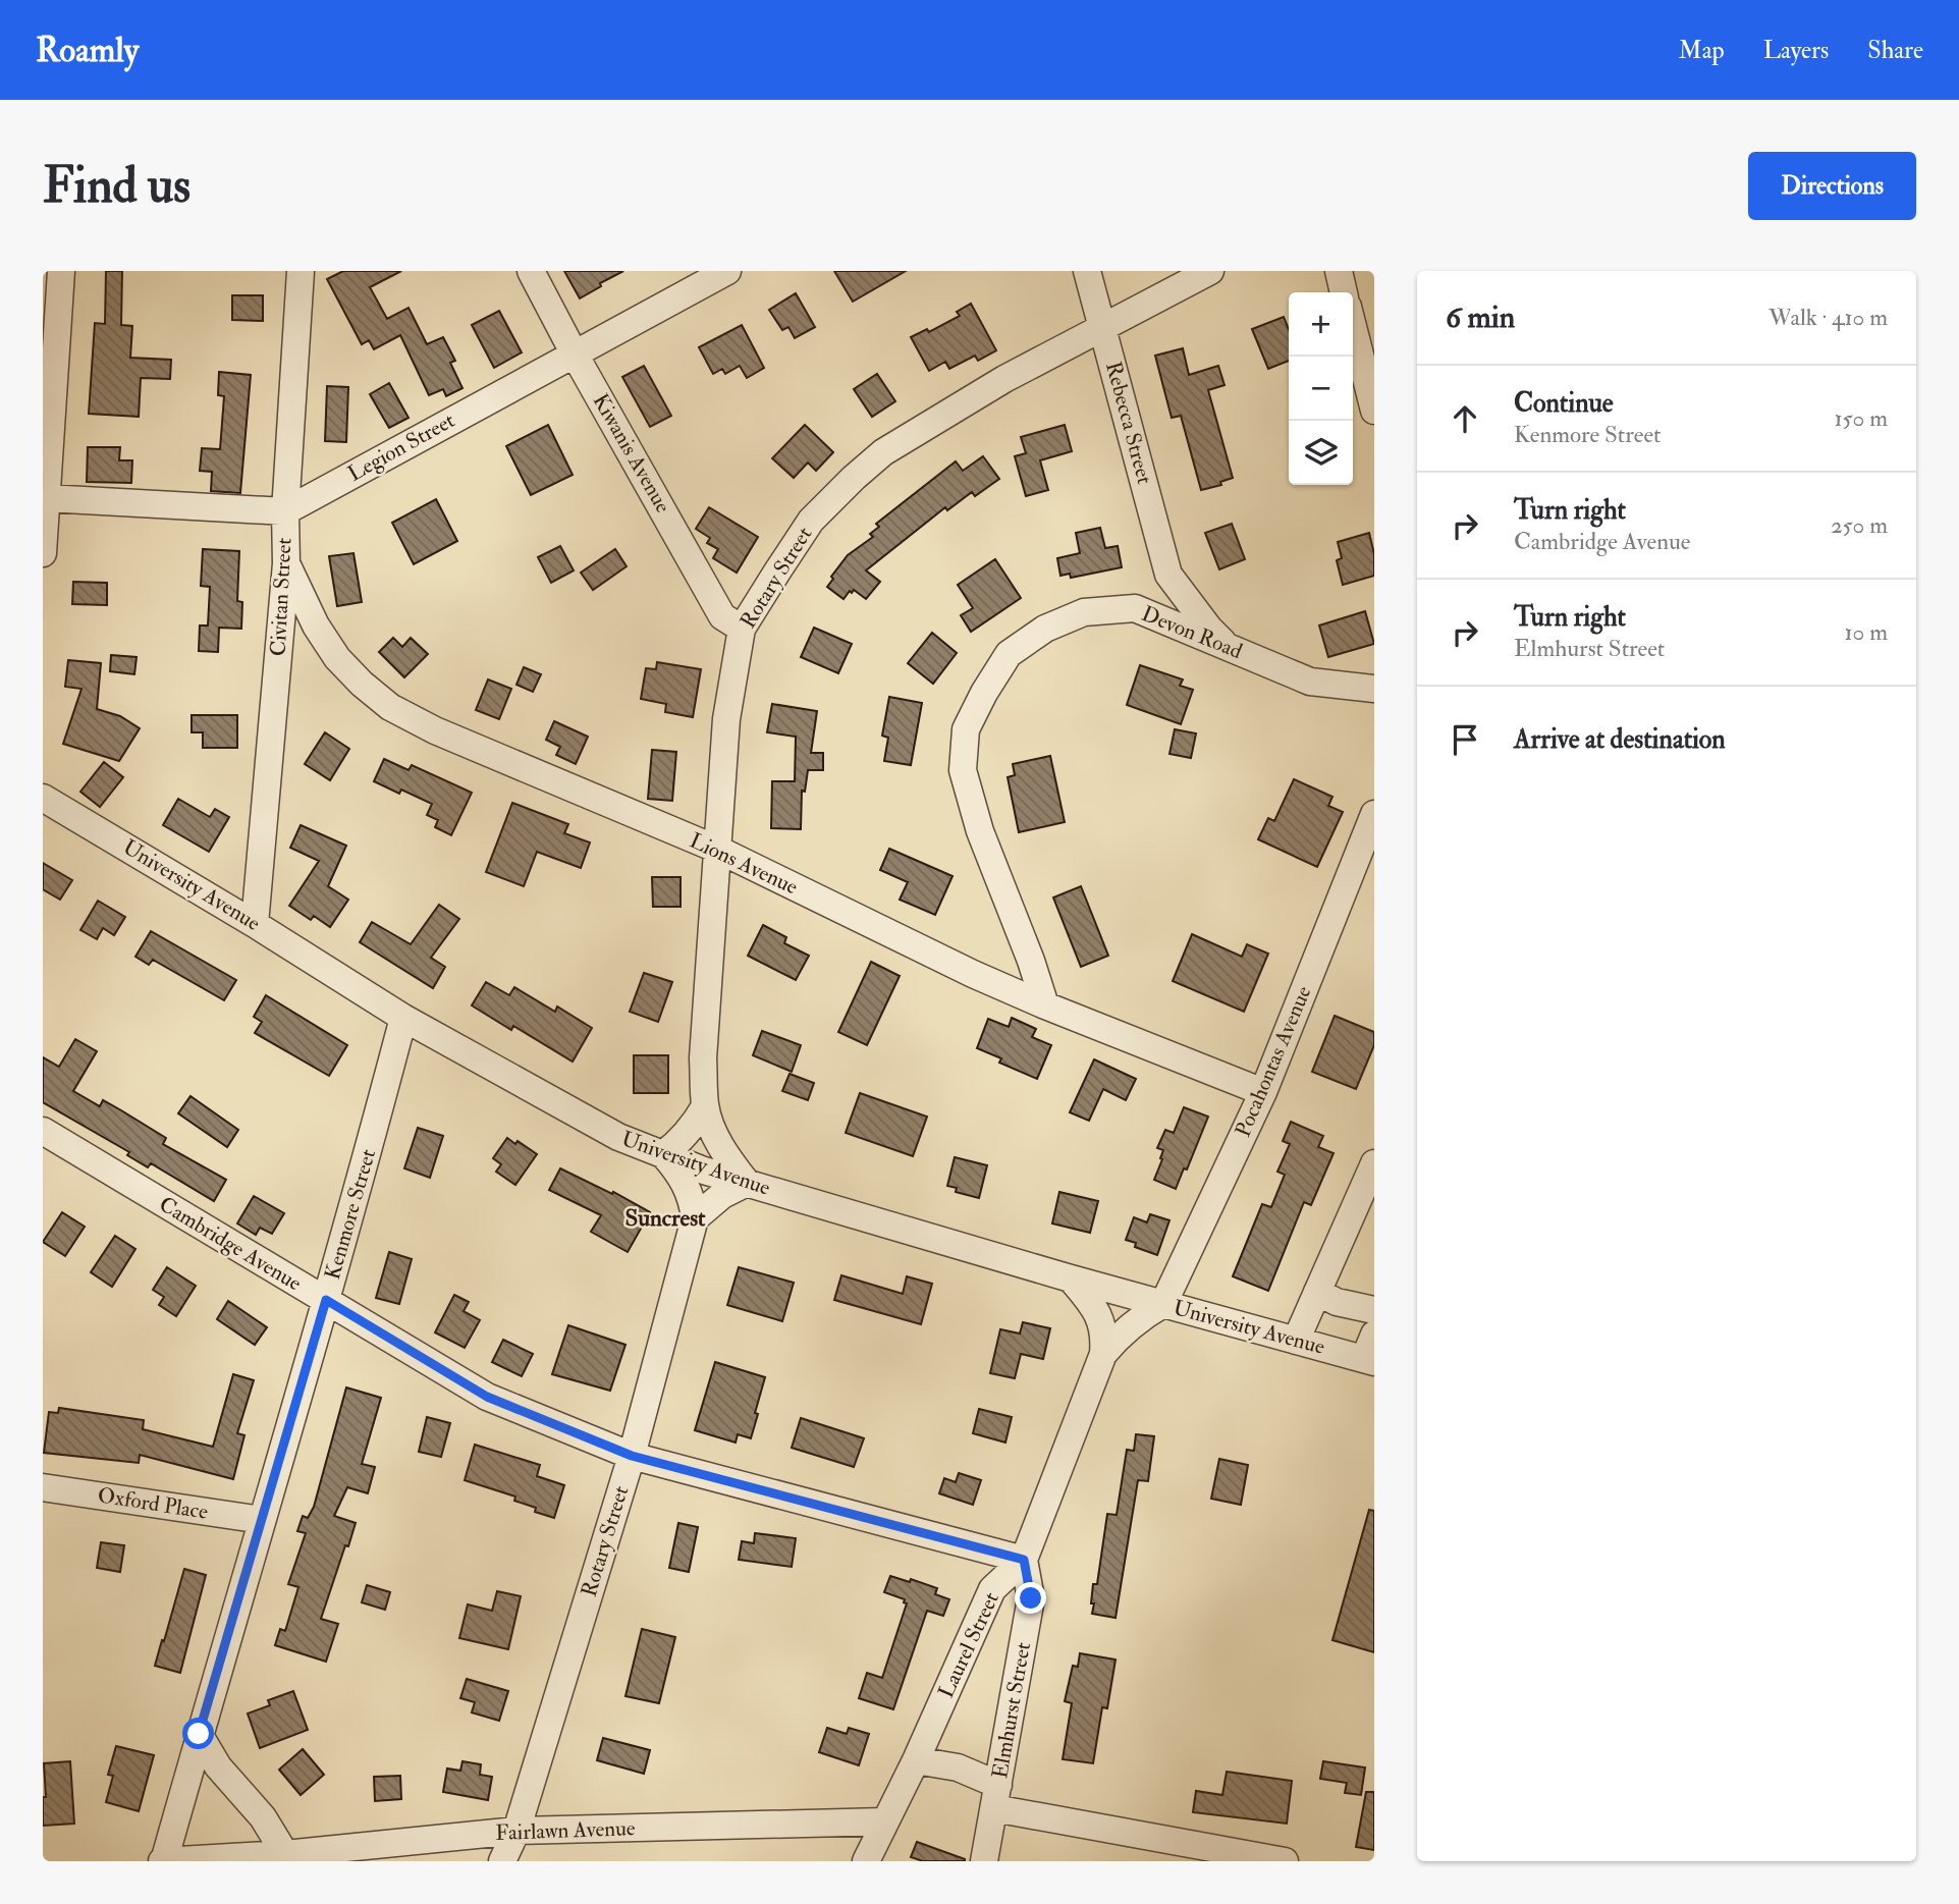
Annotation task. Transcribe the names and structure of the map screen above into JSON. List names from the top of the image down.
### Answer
{
  "streets": {
    "street": [
      "Rebecca Street",
      "Legion Street",
      "Kiwanis Avenue",
      "Rotary Street",
      "Civitan Street",
      "Devon Road",
      "Lions Avenue",
      "University Avenue",
      "Pocahontas Avenue",
      "Kenmore Street",
      "Cambridge Avenue",
      "Oxford Place",
      "Laurel Street",
      "Elmhurst Street",
      "Fairlawn Avenue"
    ]
  },
  "crossings": [
    ["Rebecca Street", "Rotary Street"],
    ["Legion Street", "Kiwanis Avenue"],
    ["Legion Street", "Civitan Street"],
    ["Kiwanis Avenue", "Rotary Street"],
    ["Rotary Street", "Lions Avenue"],
    ["Rotary Street", "University Avenue"],
    ["Rotary Street", "Cambridge Avenue"],
    ["Rotary Street", "Fairlawn Avenue"],
    ["Civitan Street", "Lions Avenue"],
    ["Civitan Street", "University Avenue"],
    ["Devon Road", "Lions Avenue"],
    ["Lions Avenue", "Pocahontas Avenue"],
    ["University Avenue", "Pocahontas Avenue"],
    ["University Avenue", "Kenmore Street"],
    ["Kenmore Street", "Cambridge Avenue"],
    ["Kenmore Street", "Oxford Place"],
    ["Kenmore Street", "Fairlawn Avenue"],
    ["Cambridge Avenue", "Laurel Street"],
    ["Cambridge Avenue", "Elmhurst Street"],
    ["Laurel Street", "Elmhurst Street"],
    ["Laurel Street", "Fairlawn Avenue"]
  ],
  "districts": ["Suncrest"],
  "page": {
    "header": "Roamly",
    "nav": ["Map", "Layers", "Share"],
    "buttons": "Directions",
    "title": "Find us",
    "heading": ["6 min", "Walk · 410 m"],
    "map_buttons": ["+", "−"],
    "list": [
      ["Continue", "Kenmore Street", "150 m"],
      ["Turn right", "Cambridge Avenue", "250 m"],
      ["Turn right", "Elmhurst Street", "10 m"],
      "Arrive at destination"
    ]
  }
}
